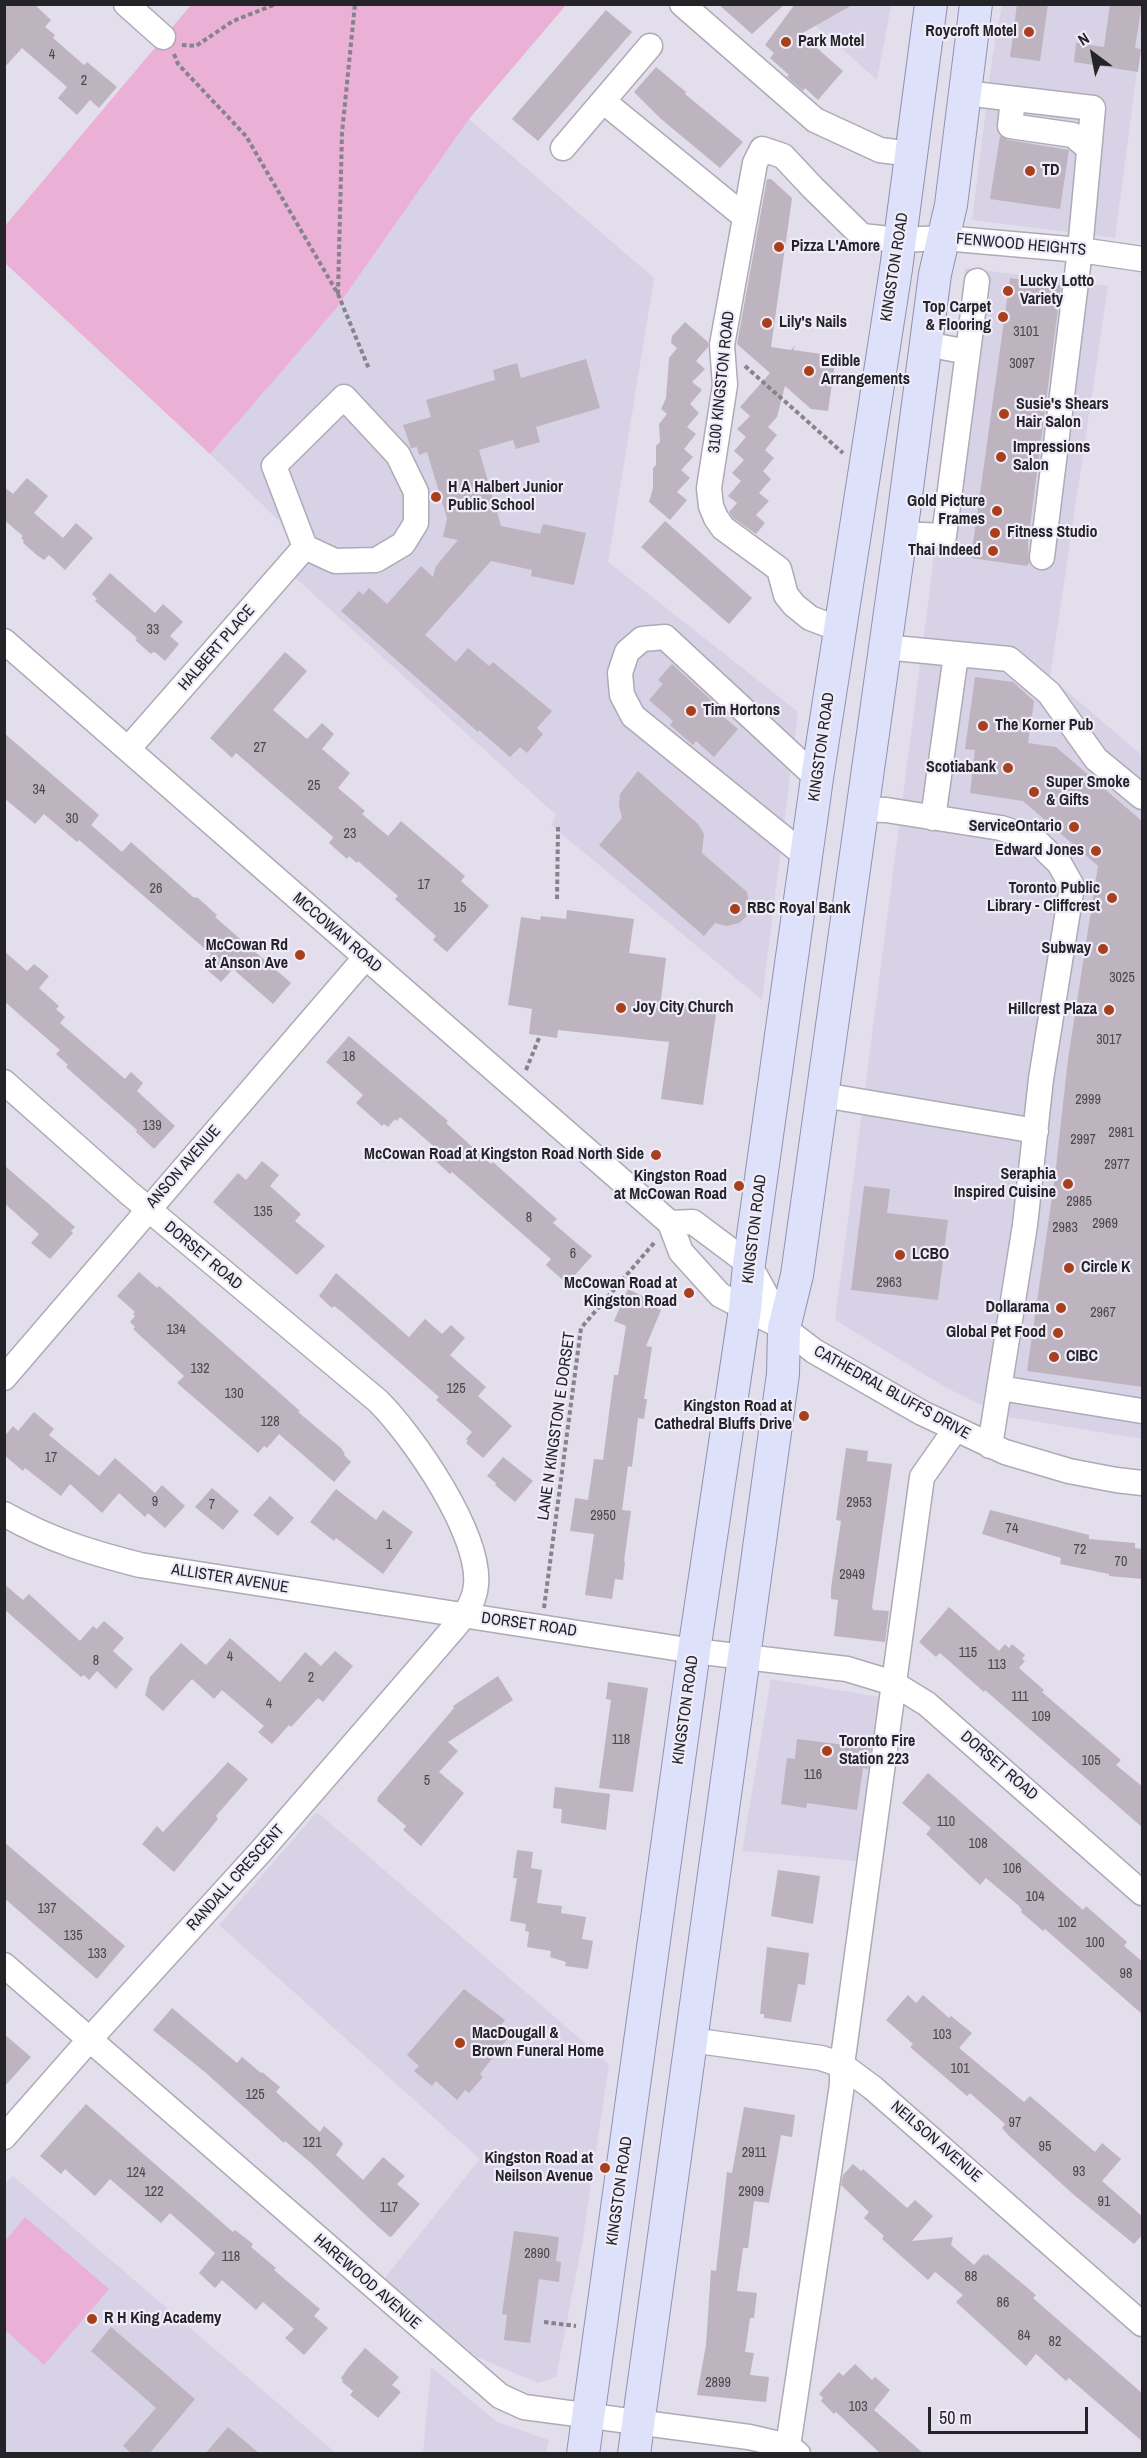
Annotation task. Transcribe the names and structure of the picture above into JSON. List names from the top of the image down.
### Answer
{
  "streets": {
    "main road": ["KINGSTON ROAD"],
    "street": [
      "FENWOOD HEIGHTS",
      "3100 KINGSTON ROAD",
      "HALBERT PLACE",
      "MCCOWAN ROAD",
      "ANSON AVENUE",
      "DORSET ROAD",
      "CATHEDRAL BLUFFS DRIVE",
      "ALLISTER AVENUE",
      "RANDALL CRESCENT",
      "NEILSON AVENUE",
      "HAREWOOD AVENUE"
    ],
    "path": ["LANE N KINGSTON E DORSET"]
  },
  "crossings": [
    ["FENWOOD HEIGHTS", "KINGSTON ROAD"],
    ["FENWOOD HEIGHTS", "3100 KINGSTON ROAD"],
    ["KINGSTON ROAD", "3100 KINGSTON ROAD"],
    ["KINGSTON ROAD", "MCCOWAN ROAD"],
    ["KINGSTON ROAD", "DORSET ROAD"],
    ["KINGSTON ROAD", "HAREWOOD AVENUE"],
    ["HALBERT PLACE", "MCCOWAN ROAD"],
    ["MCCOWAN ROAD", "ANSON AVENUE"],
    ["MCCOWAN ROAD", "CATHEDRAL BLUFFS DRIVE"],
    ["MCCOWAN ROAD", "LANE N KINGSTON E DORSET"],
    ["ANSON AVENUE", "DORSET ROAD"],
    ["DORSET ROAD", "LANE N KINGSTON E DORSET"],
    ["DORSET ROAD", "ALLISTER AVENUE"],
    ["DORSET ROAD", "RANDALL CRESCENT"],
    ["ALLISTER AVENUE", "RANDALL CRESCENT"],
    ["RANDALL CRESCENT", "HAREWOOD AVENUE"]
  ],
  "places": [
    "Roycroft Motel",
    "Park Motel",
    "TD",
    "Pizza L'Amore",
    "Lucky Lotto Variety",
    "Top Carpet & Flooring",
    "Lily's Nails",
    "Edible Arrangements",
    "Susie's Shears Hair Salon",
    "Impressions Salon",
    "H A Halbert Junior Public School",
    "Gold Picture Frames",
    "Fitness Studio",
    "Thai Indeed",
    "Tim Hortons",
    "The Korner Pub",
    "Scotiabank",
    "Super Smoke & Gifts",
    "ServiceOntario",
    "Edward Jones",
    "Toronto Public Library - Cliffcrest",
    "RBC Royal Bank",
    "Subway",
    "McCowan Rd at Anson Ave",
    "Joy City Church",
    "Hillcrest Plaza",
    "McCowan Road at Kingston Road North Side",
    "Seraphia Inspired Cuisine",
    "Kingston Road at McCowan Road",
    "LCBO",
    "Circle K",
    "McCowan Road at Kingston Road",
    "Dollarama",
    "Global Pet Food",
    "CIBC",
    "Kingston Road at Cathedral Bluffs Drive",
    "Toronto Fire Station 223",
    "MacDougall & Brown Funeral Home",
    "Kingston Road at Neilson Avenue",
    "R H King Academy"
  ],
  "house_numbers": [
    "4",
    "2",
    "3101",
    "3097",
    "33",
    "27",
    "25",
    "34",
    "30",
    "23",
    "17",
    "26",
    "15",
    "3025",
    "3017",
    "18",
    "2999",
    "139",
    "2981",
    "2997",
    "2977",
    "2985",
    "135",
    "8",
    "2969",
    "2983",
    "6",
    "2963",
    "2967",
    "134",
    "132",
    "125",
    "130",
    "128",
    "17",
    "9",
    "2953",
    "7",
    "2950",
    "74",
    "1",
    "72",
    "70",
    "2949",
    "115",
    "4",
    "8",
    "113",
    "2",
    "111",
    "4",
    "109",
    "118",
    "105",
    "116",
    "5",
    "110",
    "108",
    "106",
    "104",
    "137",
    "102",
    "135",
    "100",
    "133",
    "98",
    "103",
    "101",
    "125",
    "97",
    "121",
    "95",
    "2911",
    "93",
    "124",
    "122",
    "2909",
    "91",
    "117",
    "2890",
    "118",
    "88",
    "86",
    "84",
    "82",
    "2899",
    "103"
  ],
  "scale_bar": "50 m",
  "north": "top left"
}
